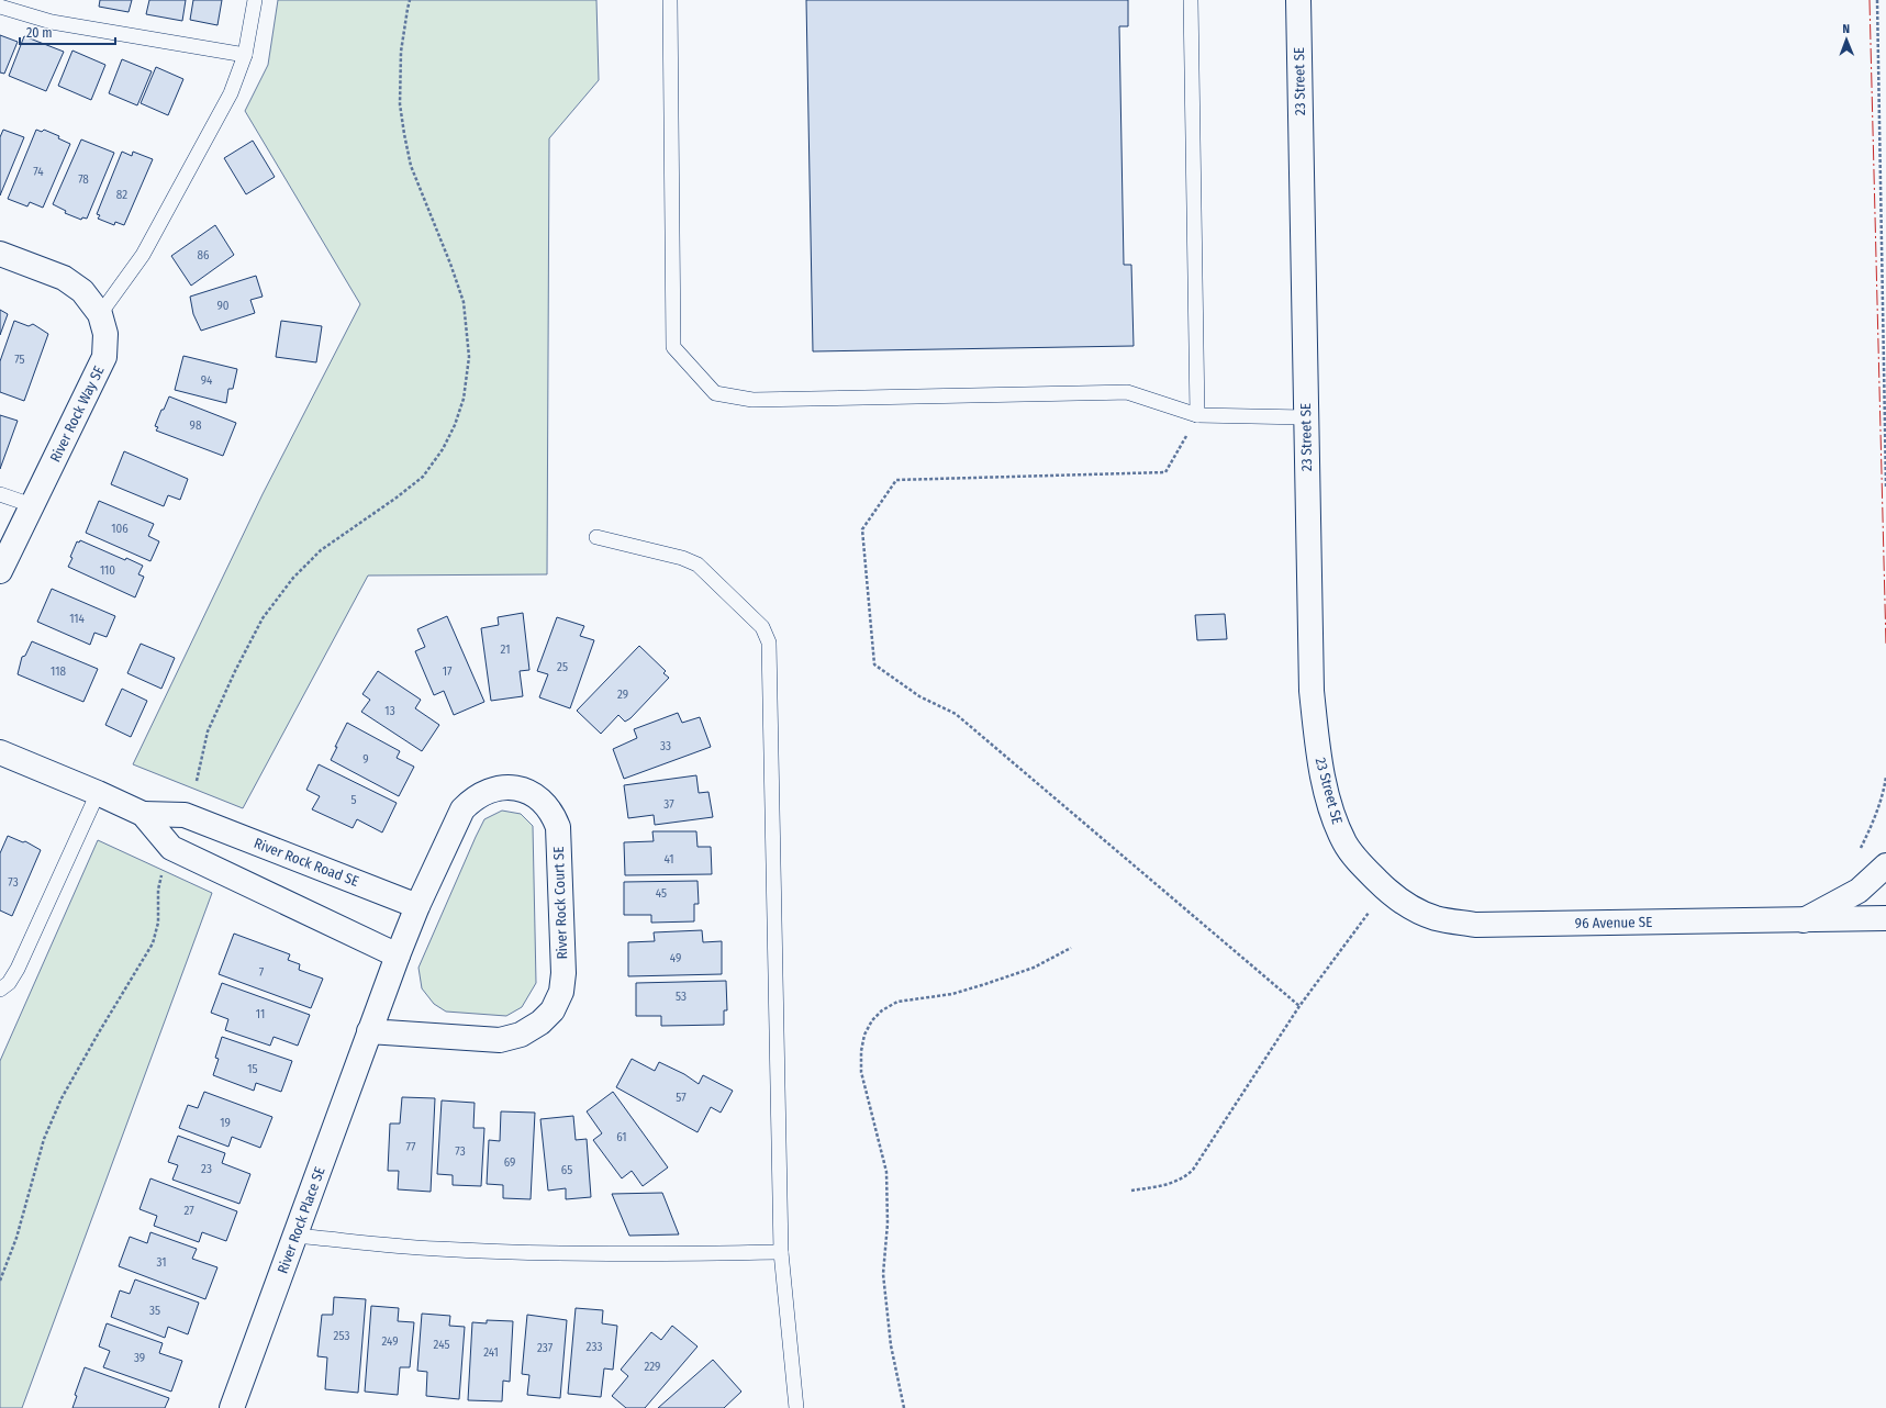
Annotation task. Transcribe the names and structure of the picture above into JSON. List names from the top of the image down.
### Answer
{
  "streets": {
    "street": [
      "23 Street SE",
      "River Rock Way SE",
      "River Rock Road SE",
      "River Rock Court SE",
      "96 Avenue SE",
      "River Rock Place SE"
    ]
  },
  "crossings": [
    ["23 Street SE", "96 Avenue SE"],
    ["River Rock Road SE", "River Rock Court SE"],
    ["River Rock Court SE", "River Rock Place SE"]
  ],
  "house_numbers": [
    "74",
    "78",
    "82",
    "86",
    "90",
    "75",
    "94",
    "98",
    "106",
    "110",
    "114",
    "21",
    "25",
    "118",
    "17",
    "29",
    "13",
    "33",
    "9",
    "5",
    "37",
    "41",
    "73",
    "45",
    "49",
    "7",
    "53",
    "11",
    "15",
    "57",
    "19",
    "61",
    "77",
    "73",
    "69",
    "23",
    "65",
    "27",
    "31",
    "35",
    "253",
    "249",
    "245",
    "233",
    "237",
    "241",
    "39",
    "229"
  ],
  "scale_bar": "20 m",
  "north": "top"
}
